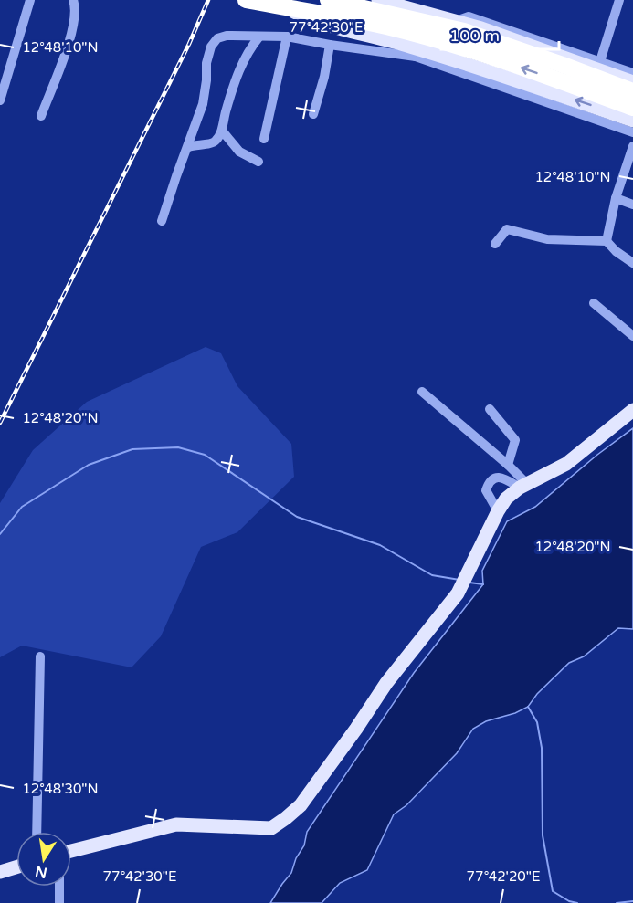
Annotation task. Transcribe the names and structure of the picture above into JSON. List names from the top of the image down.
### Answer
{
  "scale_bar": "100 m",
  "north": "bottom",
  "coordinates": [
    "77°42'30\"E",
    "12°48'10\"N",
    "12°48'20\"N",
    "12°48'30\"N",
    "77°42'20\"E"
  ]
}
